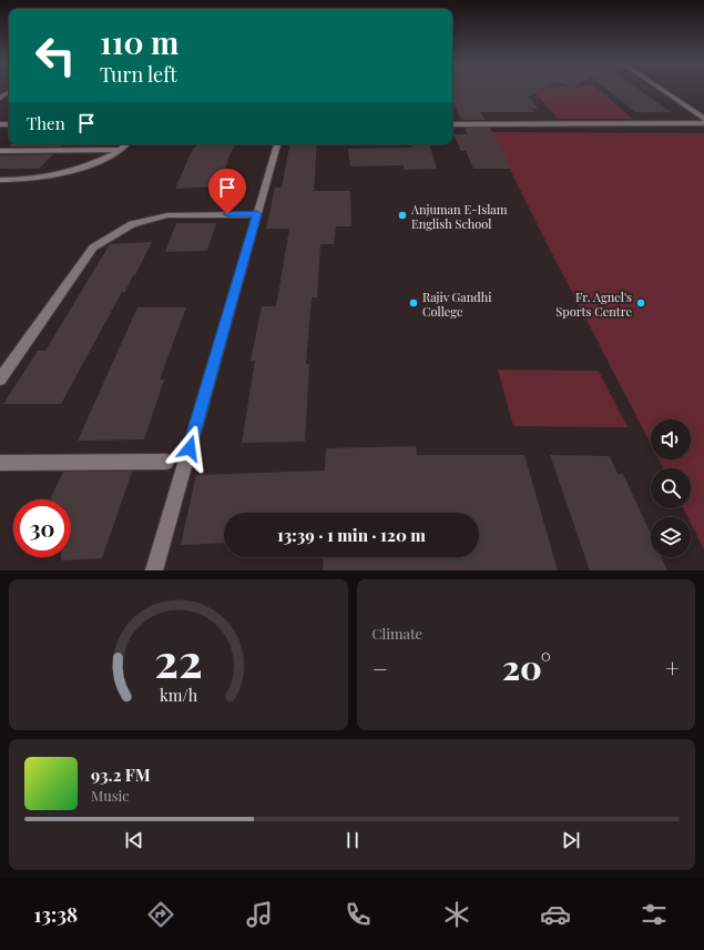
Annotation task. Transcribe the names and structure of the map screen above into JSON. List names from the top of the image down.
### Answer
{
  "places": ["Anjuman E-Islam English School", "Rajiv Gandhi College", "Fr. Agnel's Sports Centre"],
  "page": {
    "turn": ["110 m", "Turn left"],
    "then": "Then",
    "limit": "30",
    "trip": "13:39 · 1 min · 120 m",
    "tile": "Climate",
    "heat": ["−", "20°", "+"],
    "song": ["93.2 FM", "Music"],
    "tabs": "13:38",
    "gauge": ["22", "km/h"]
  }
}
